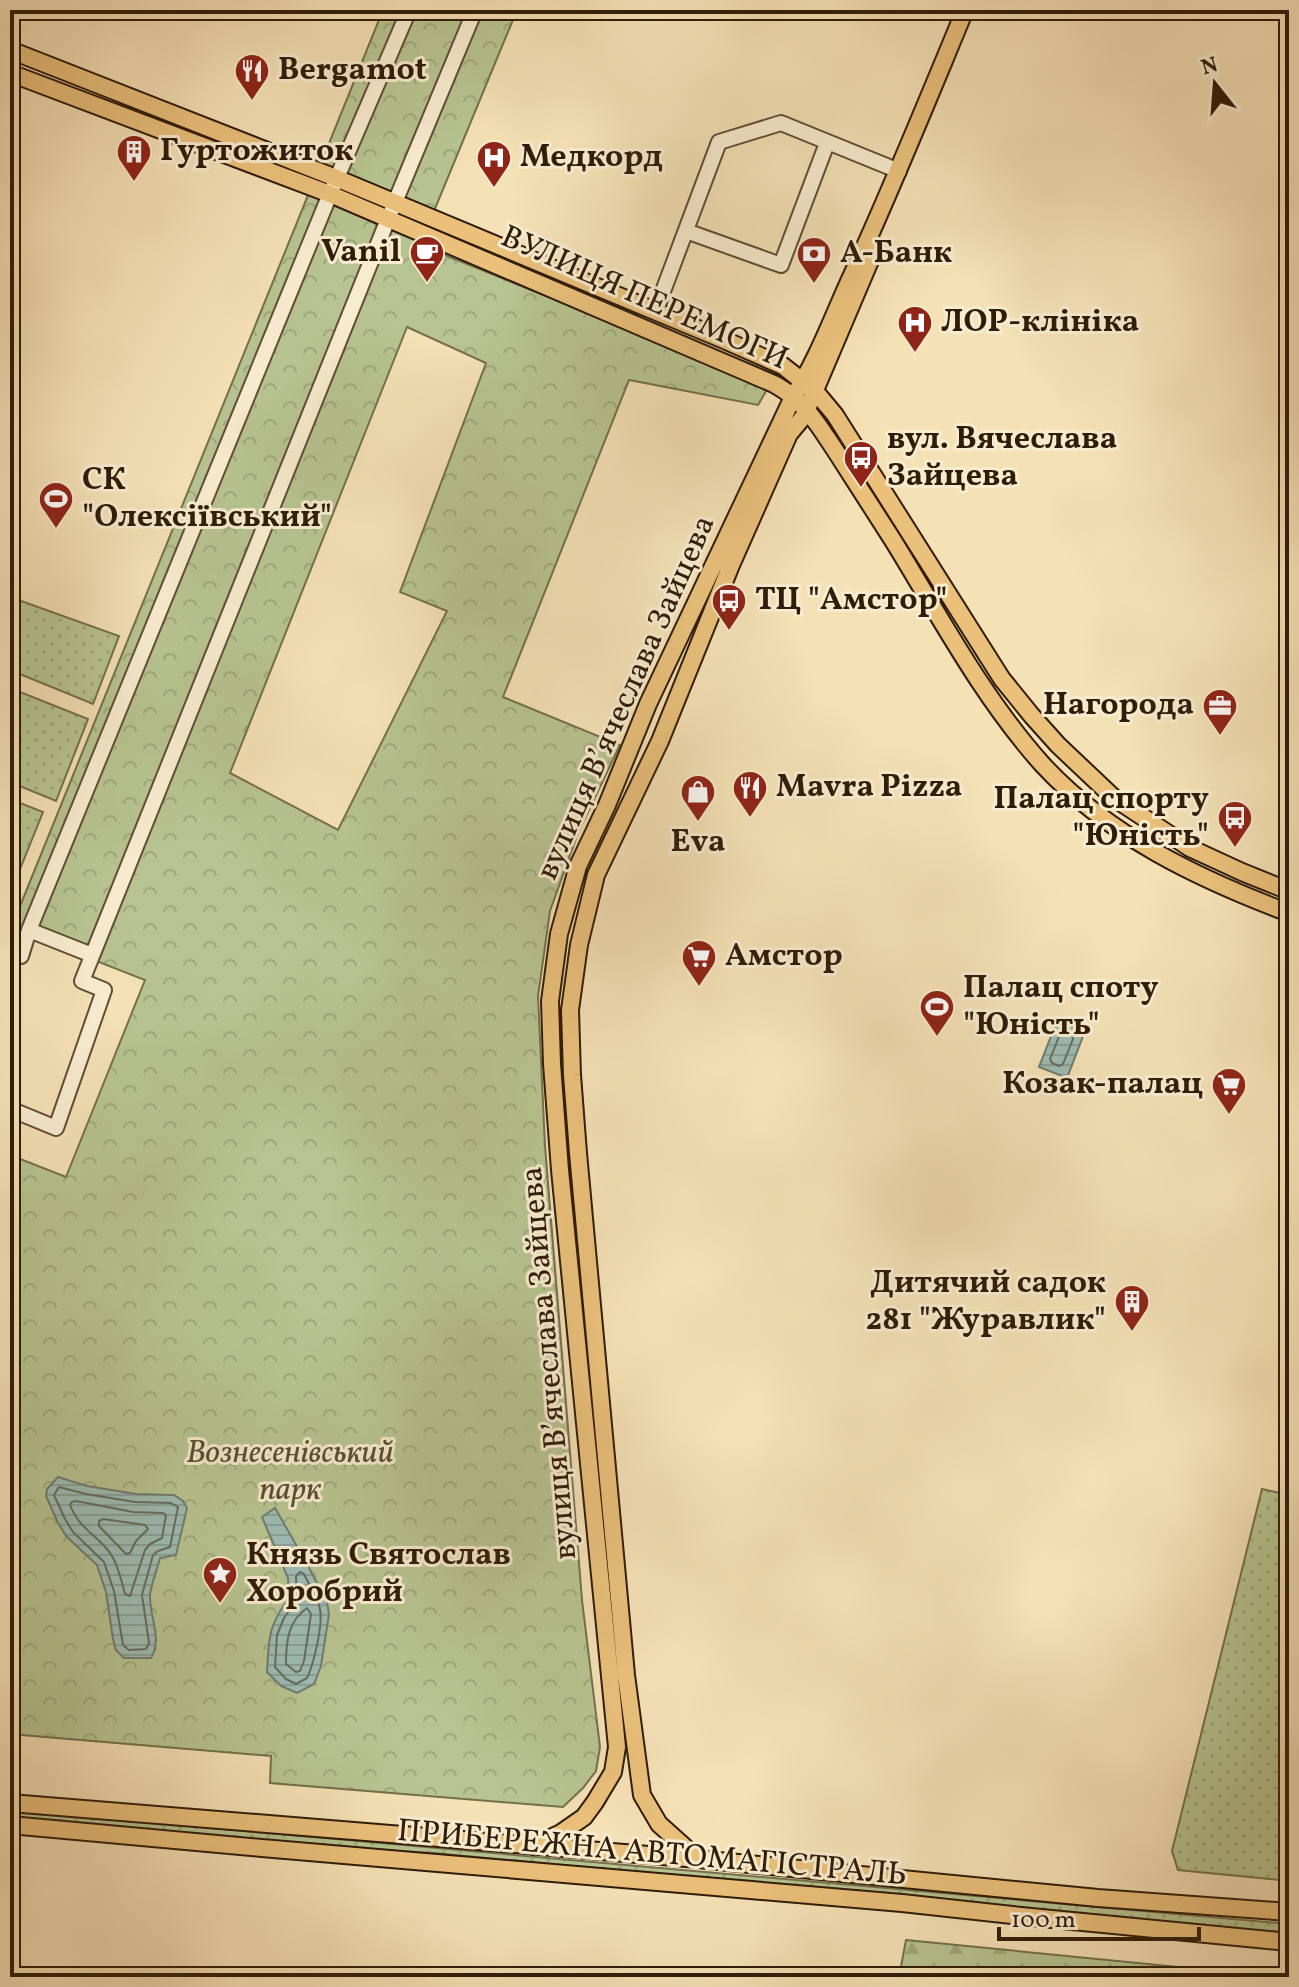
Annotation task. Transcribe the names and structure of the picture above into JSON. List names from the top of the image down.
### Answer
{
  "streets": {
    "main road": ["ВУЛИЦЯ ПЕРЕМОГИ", "вулиця Вʼячеслава Зайцева", "ПРИБЕРЕЖНА АВТОМАГІСТРАЛЬ"]
  },
  "crossings": [
    ["ВУЛИЦЯ ПЕРЕМОГИ", "вулиця Вʼячеслава Зайцева"],
    ["вулиця Вʼячеслава Зайцева", "ПРИБЕРЕЖНА АВТОМАГІСТРАЛЬ"]
  ],
  "parks": ["Вознесенівський парк"],
  "places": {
    "restaurant": ["Bergamot", "Mavra Pizza"],
    "building": ["Гуртожиток", "Дитячий садок 281 \"Журавлик\""],
    "hospital": ["Медкорд", "ЛОР-клініка"],
    "cafe": ["Vanil"],
    "bank": ["А-Банк"],
    "bus stop": ["вул. Вячеслава Зайцева", "ТЦ \"Амстор\"", "Палац спорту \"Юність\""],
    "sports": ["СК \"Олексіївський\"", "Палац споту \"Юність\""],
    "office": ["Нагорода"],
    "shop": ["Eva"],
    "supermarket": ["Амстор", "Козак-палац"],
    "place": ["Князь Святослав Хоробрий"]
  },
  "scale_bar": "100 m",
  "north": "top"
}
